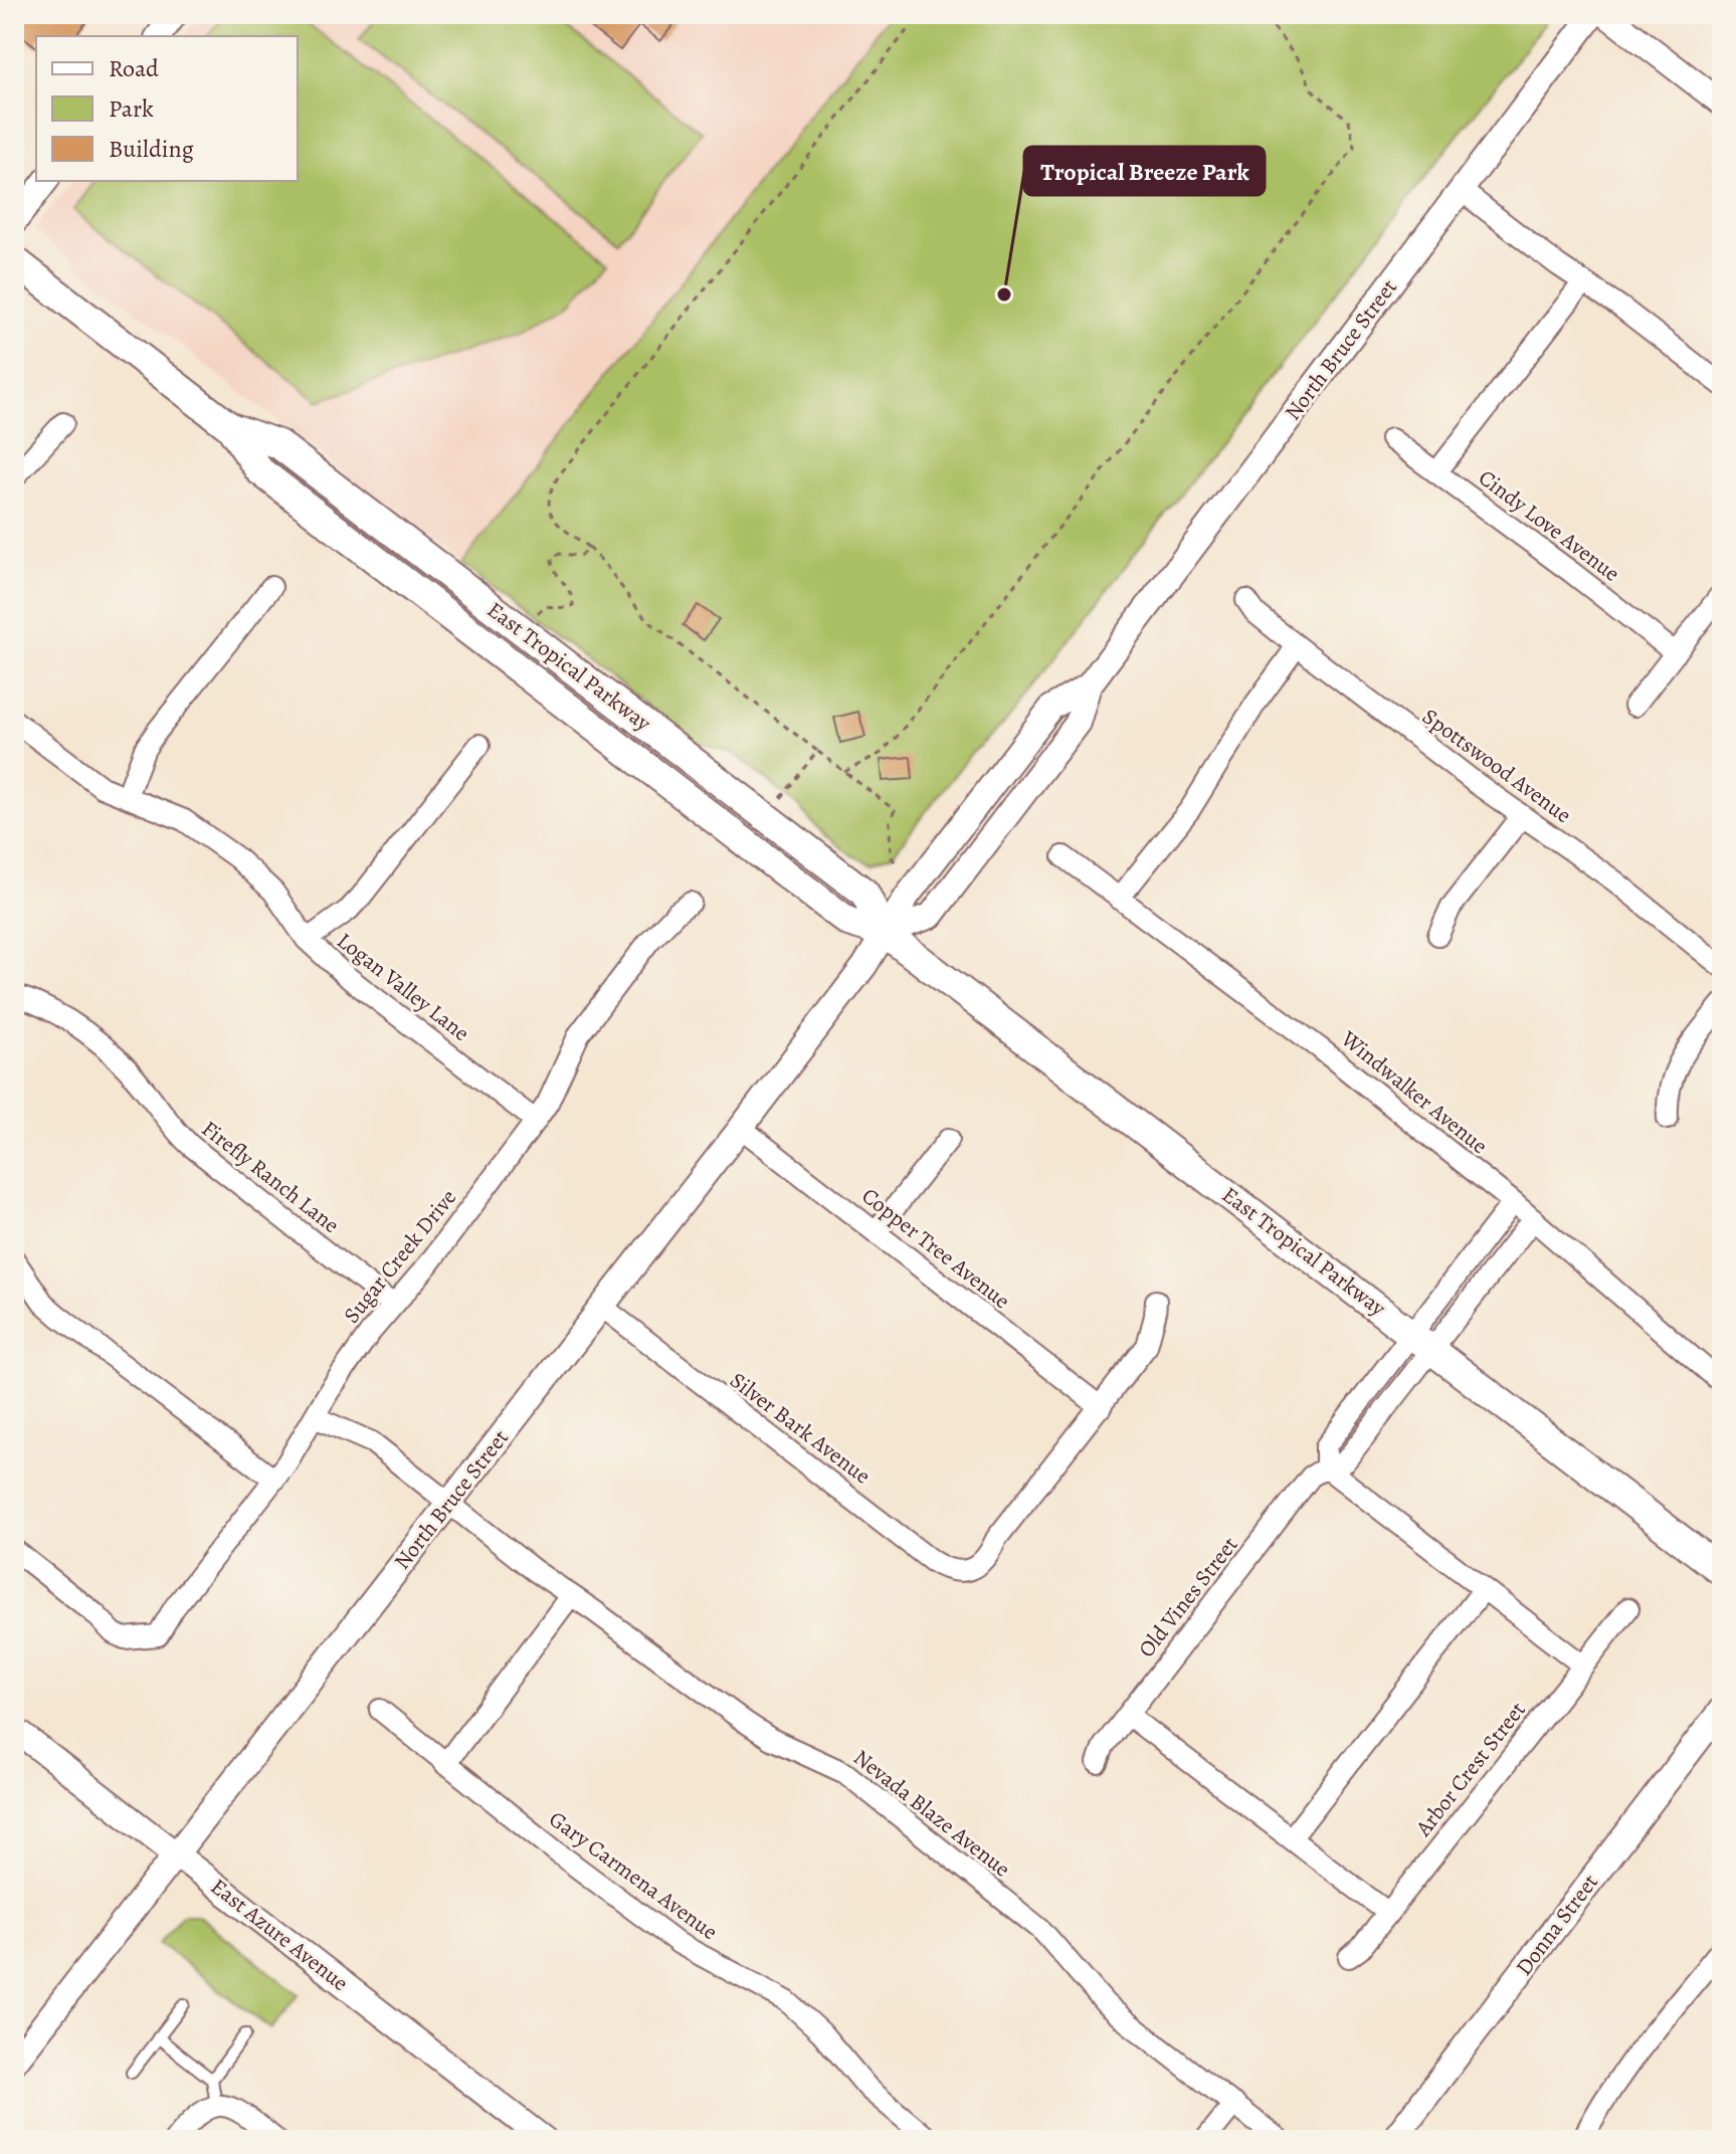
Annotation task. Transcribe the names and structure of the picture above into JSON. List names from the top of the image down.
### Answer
{
  "streets": {
    "main road": ["East Tropical Parkway"],
    "street": [
      "North Bruce Street",
      "Cindy Love Avenue",
      "Spottswood Avenue",
      "Logan Valley Lane",
      "Windwalker Avenue",
      "Firefly Ranch Lane",
      "Copper Tree Avenue",
      "Sugar Creek Drive",
      "Silver Bark Avenue",
      "Old Vines Street",
      "Arbor Crest Street",
      "Nevada Blaze Avenue",
      "Gary Carmena Avenue",
      "Donna Street",
      "East Azure Avenue"
    ]
  },
  "crossings": [
    ["North Bruce Street", "East Tropical Parkway"],
    ["North Bruce Street", "Copper Tree Avenue"],
    ["North Bruce Street", "Silver Bark Avenue"],
    ["North Bruce Street", "Nevada Blaze Avenue"],
    ["North Bruce Street", "East Azure Avenue"],
    ["East Tropical Parkway", "Old Vines Street"],
    ["Logan Valley Lane", "Sugar Creek Drive"],
    ["Windwalker Avenue", "Old Vines Street"],
    ["Firefly Ranch Lane", "Sugar Creek Drive"],
    ["Copper Tree Avenue", "Silver Bark Avenue"],
    ["Sugar Creek Drive", "Nevada Blaze Avenue"]
  ],
  "places": ["Tropical Breeze Park"],
  "legend": ["Road", "Park", "Building"]
}
